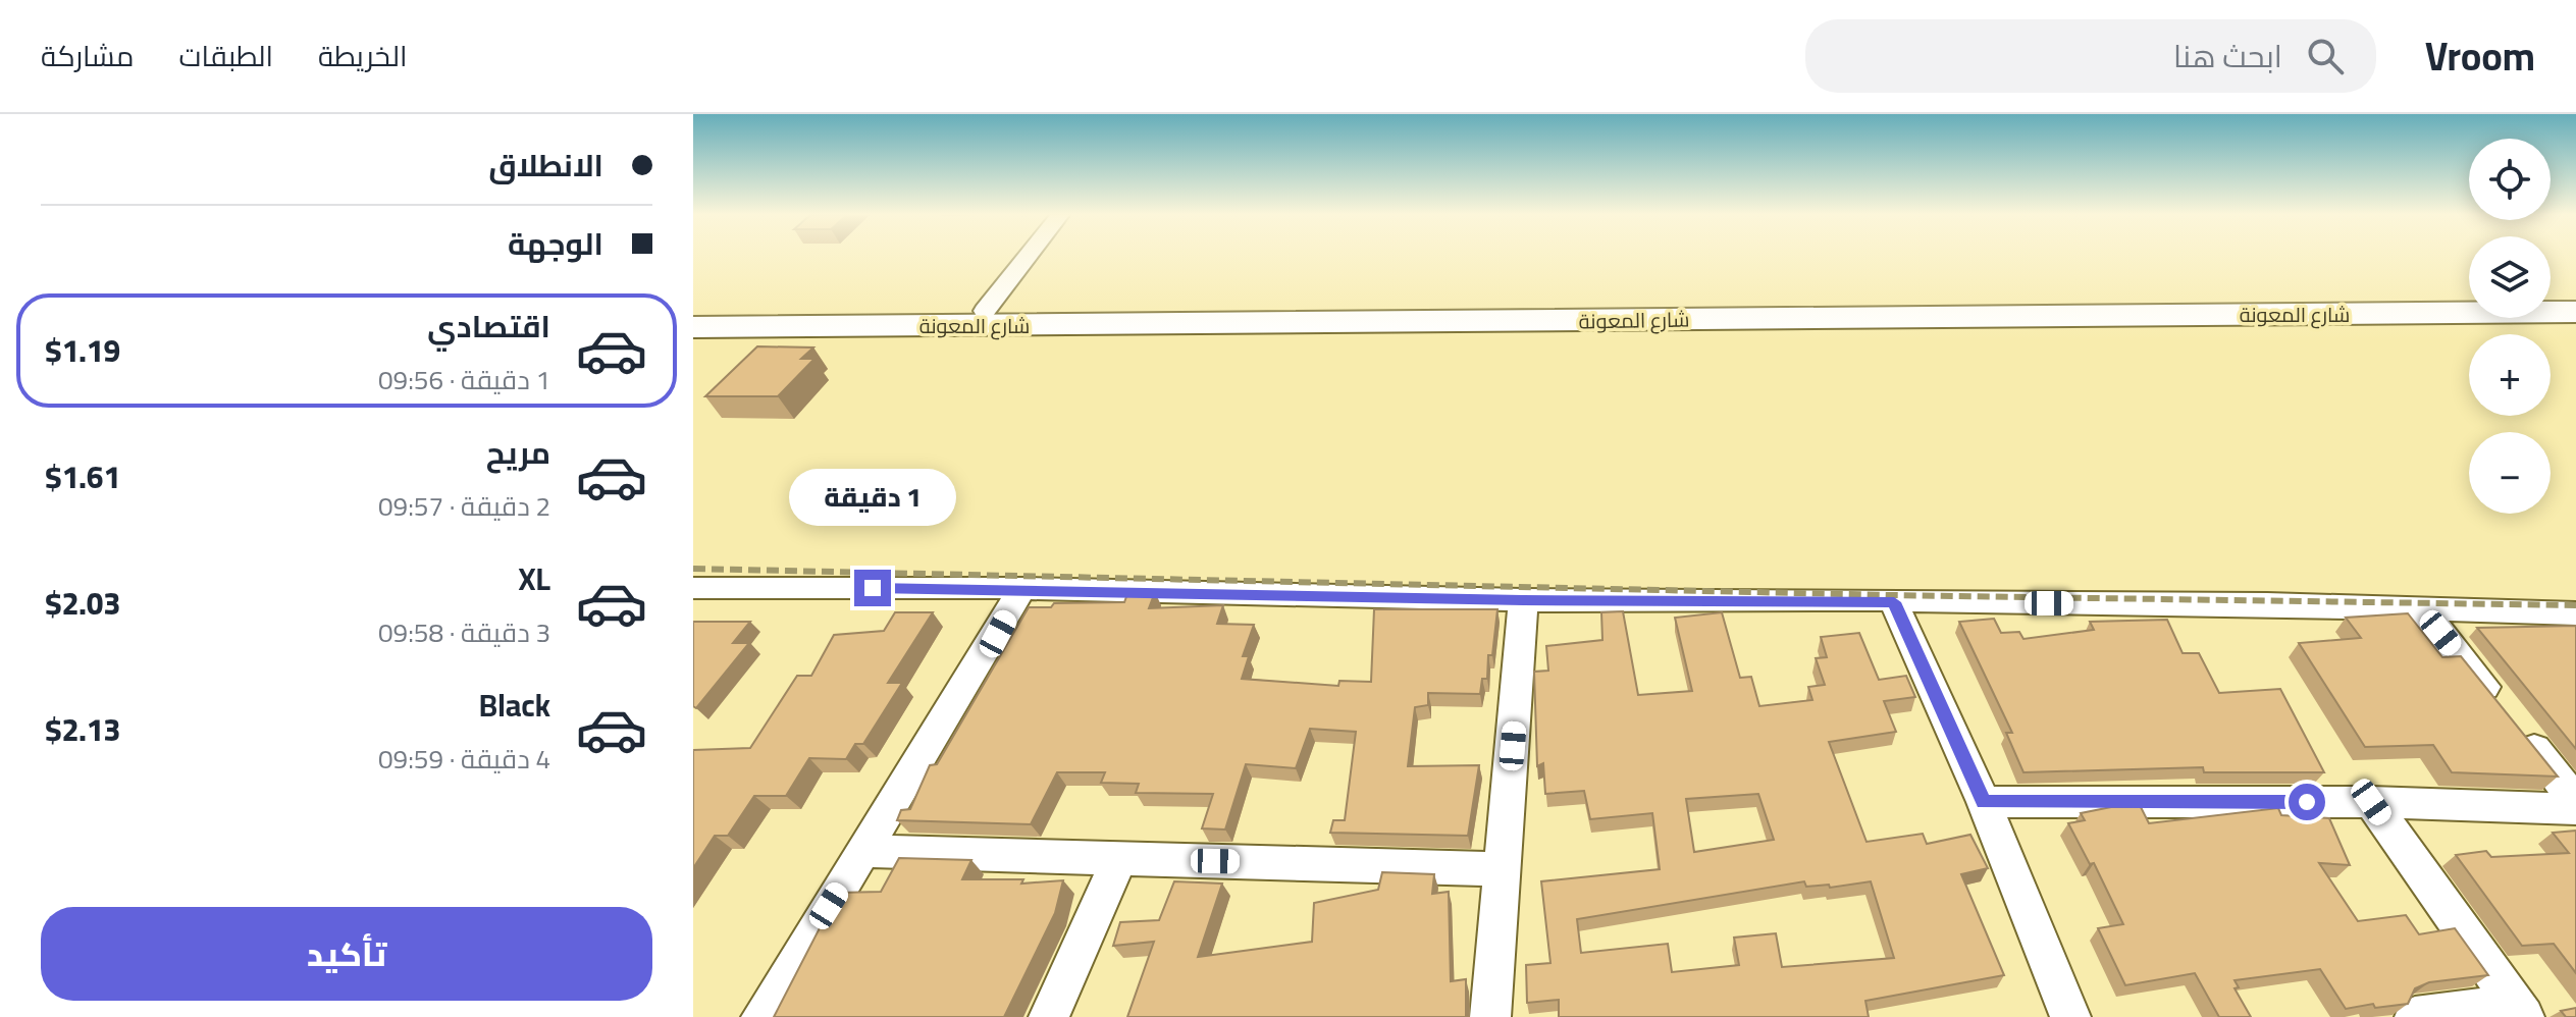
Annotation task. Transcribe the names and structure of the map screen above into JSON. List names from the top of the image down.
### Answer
{
  "streets": {
    "highway": ["شارع المعونة"]
  },
  "page": {
    "header": "Vroom",
    "search": "ابحث هنا",
    "nav": ["الخريطة", "الطبقات", "مشاركة"],
    "banner": ["الانطلاق", "الوجهة"],
    "map_buttons": ["+", "−"],
    "list": [
      {
        "name": "اقتصادي",
        "note": "1 دقيقة · 09:56",
        "value": "$1.19"
      },
      {
        "name": "مريح",
        "note": "2 دقيقة · 09:57",
        "value": "$1.61"
      },
      {
        "name": "XL",
        "note": "3 دقيقة · 09:58",
        "value": "$2.03"
      },
      {
        "name": "Black",
        "note": "4 دقيقة · 09:59",
        "value": "$2.13"
      }
    ],
    "bubble": "1 دقيقة",
    "buttons": "تأكيد"
  }
}
